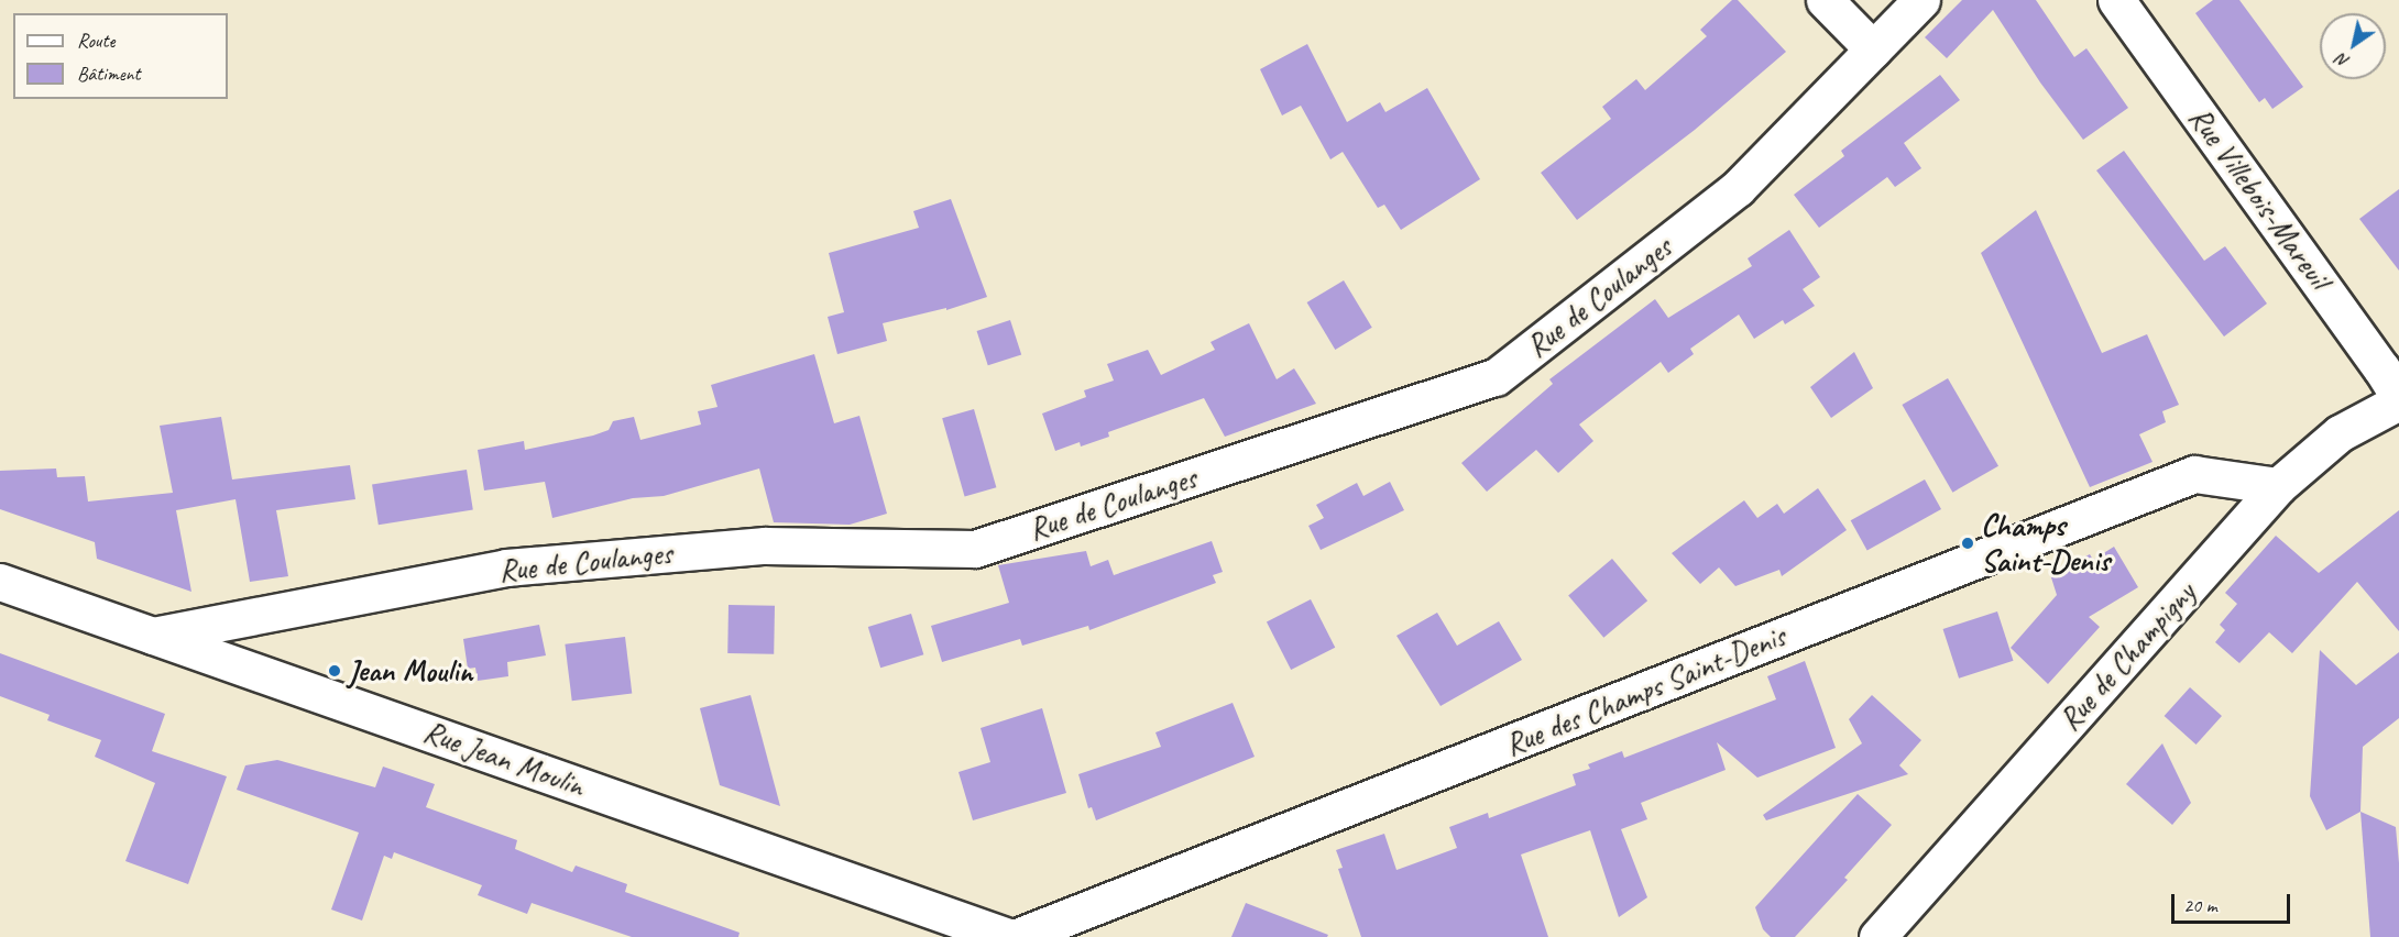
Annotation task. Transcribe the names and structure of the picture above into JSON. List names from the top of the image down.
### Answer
{
  "streets": {
    "street": [
      "Rue Villebois-Mareuil",
      "Rue de Coulanges",
      "Rue de Champigny",
      "Rue des Champs Saint-Denis",
      "Rue Jean Moulin"
    ]
  },
  "crossings": [
    ["Rue Villebois-Mareuil", "Rue de Champigny"],
    ["Rue de Coulanges", "Rue Jean Moulin"],
    ["Rue de Champigny", "Rue des Champs Saint-Denis"]
  ],
  "places": ["Champs Saint-Denis", "Jean Moulin"],
  "legend": ["Route", "Bâtiment"],
  "scale_bar": "20 m",
  "north": "bottom left"
}
